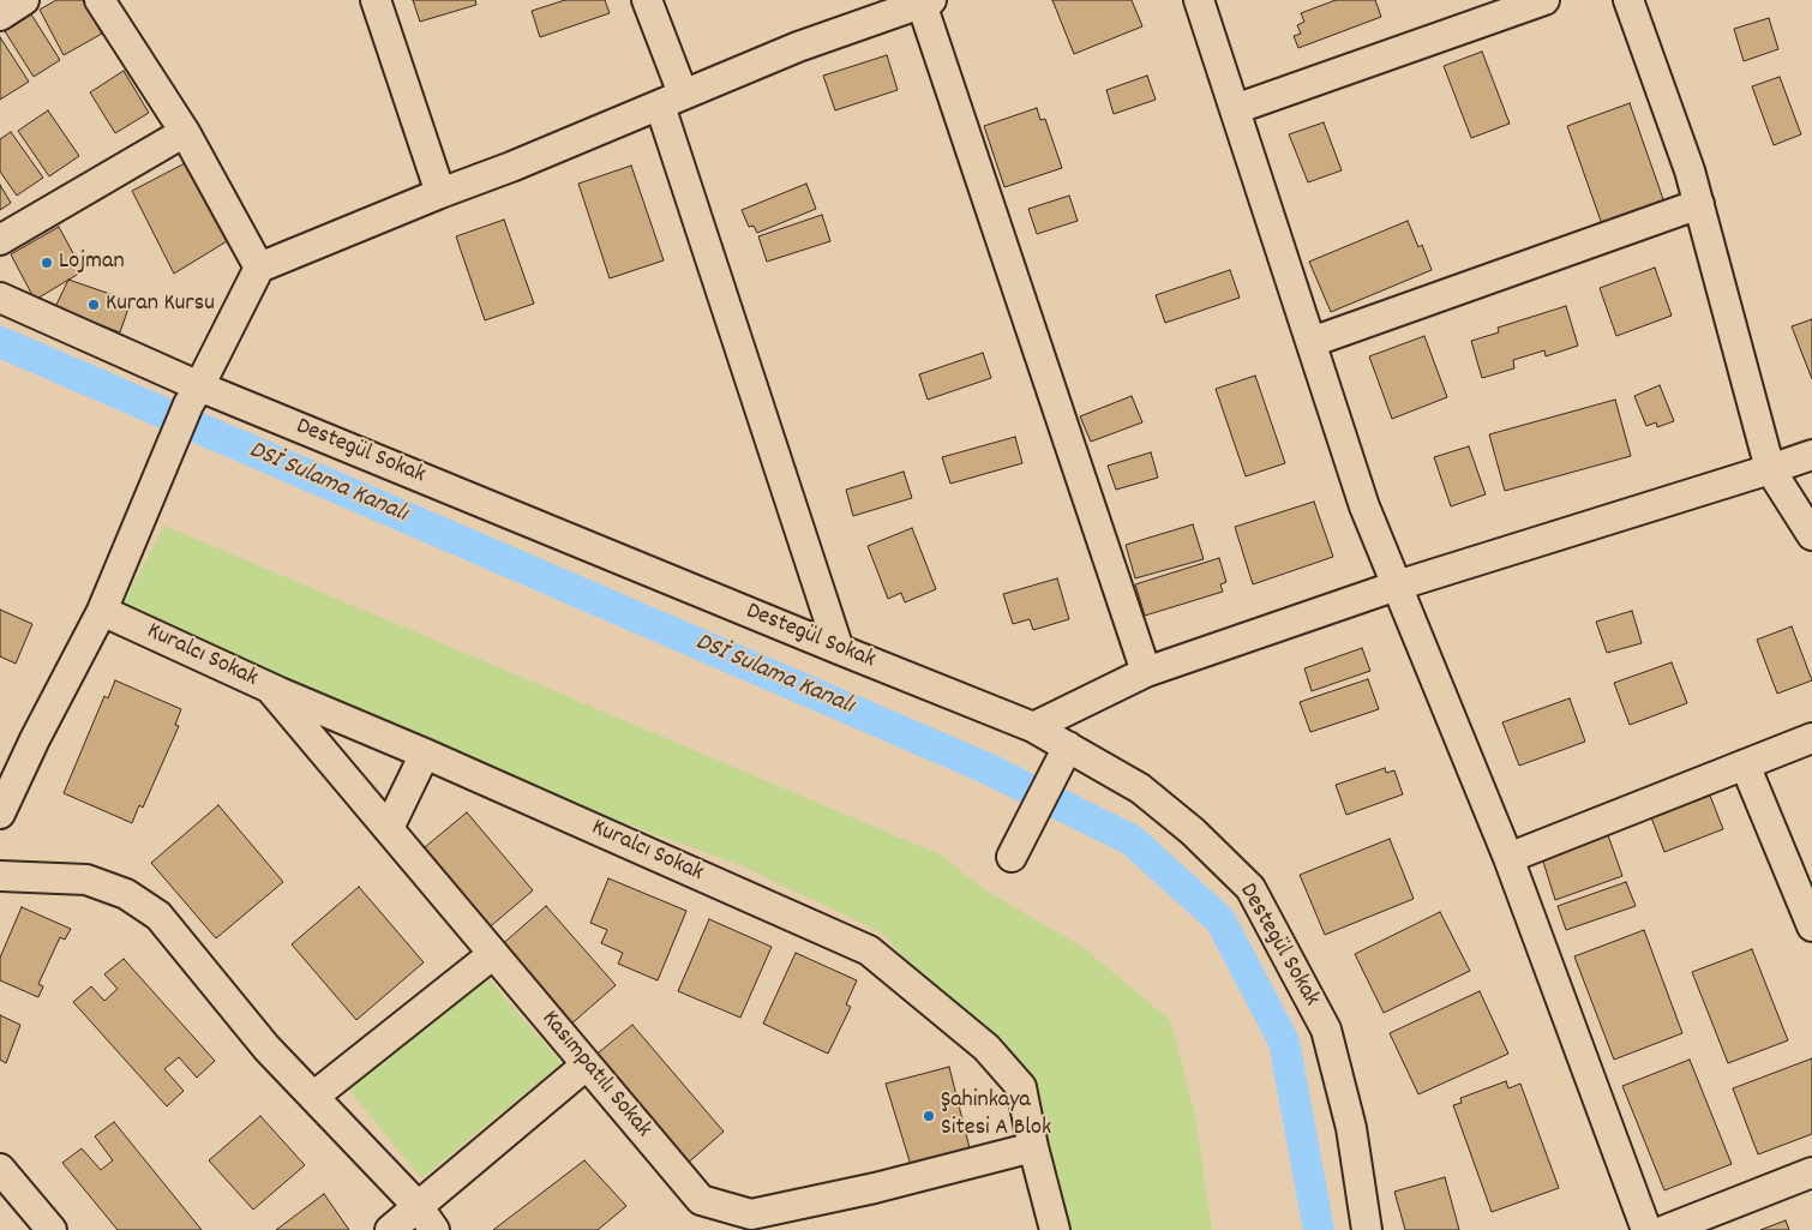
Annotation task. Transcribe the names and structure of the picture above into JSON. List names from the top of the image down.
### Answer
{
  "streets": {
    "street": ["Destegül Sokak", "Kuralcı Sokak", "Kasımpatılı Sokak"]
  },
  "crossings": [
    ["Kuralcı Sokak", "Kasımpatılı Sokak"]
  ],
  "water": ["DSİ Sulama Kanalı"],
  "places": ["Lojman", "Kuran Kursu", "Şahinkaya Sitesi A Blok"]
}
